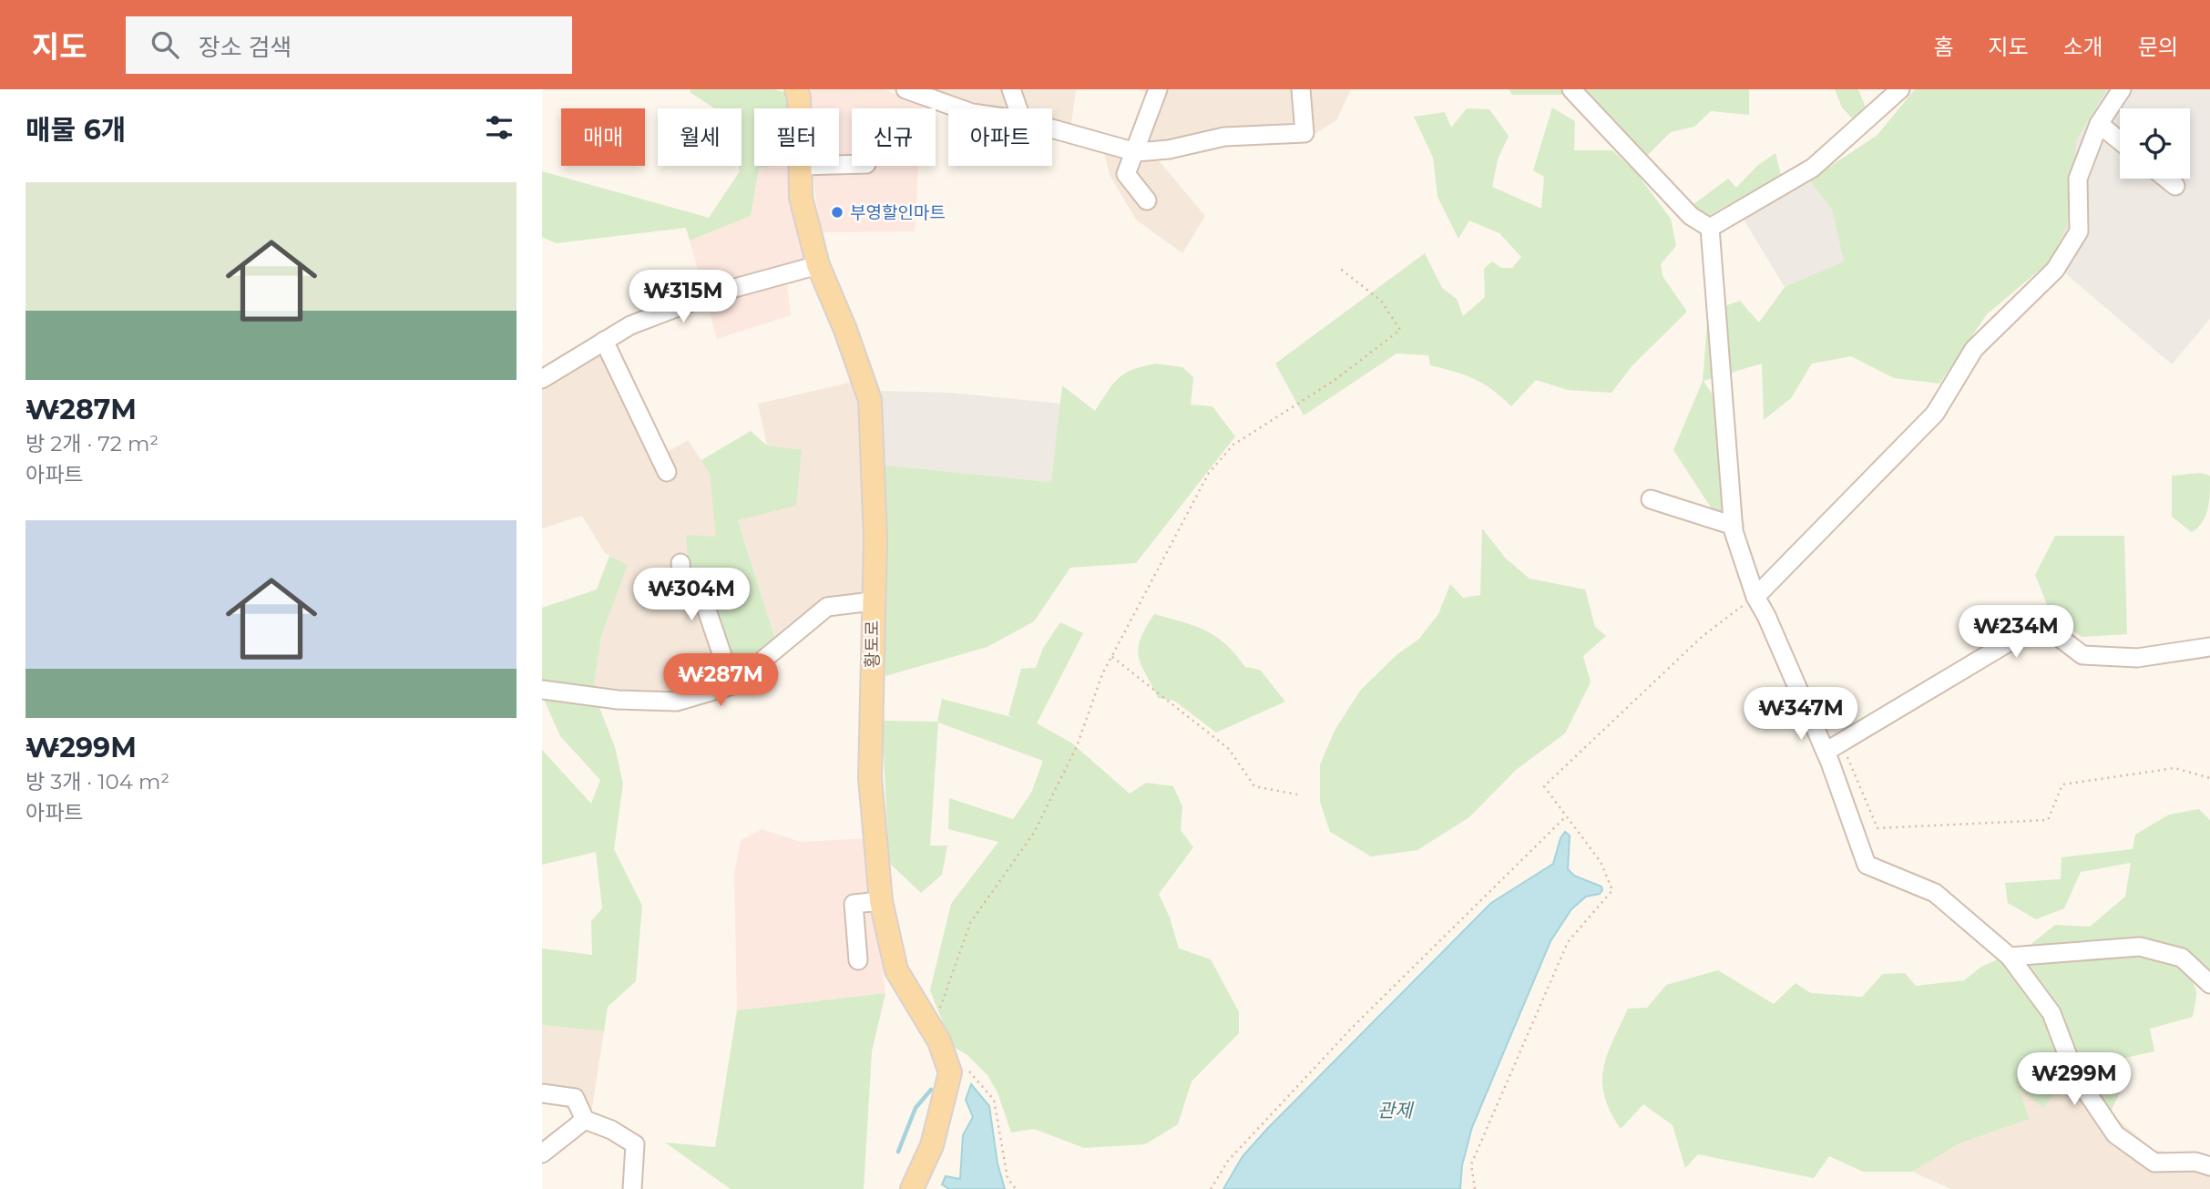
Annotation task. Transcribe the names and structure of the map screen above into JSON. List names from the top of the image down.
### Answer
{
  "streets": {
    "main road": ["황토로"]
  },
  "water": ["관제"],
  "places": ["부영할인마트"],
  "page": {
    "header": "지도",
    "search": "장소 검색",
    "nav": [
      "홈",
      "지도",
      "소개",
      "문의"
    ],
    "heading": "매물 6개",
    "chip": [
      "매매",
      "월세",
      "필터",
      "신규",
      "아파트"
    ],
    "list": [
      {
        "name": "₩287M",
        "note": "방 2개 · 72 m² · 아파트"
      },
      {
        "name": "₩299M",
        "note": "방 3개 · 104 m² · 아파트"
      }
    ],
    "price": [
      "₩315M",
      "₩304M",
      "₩234M",
      "₩287M",
      "₩347M",
      "₩299M"
    ]
  }
}
